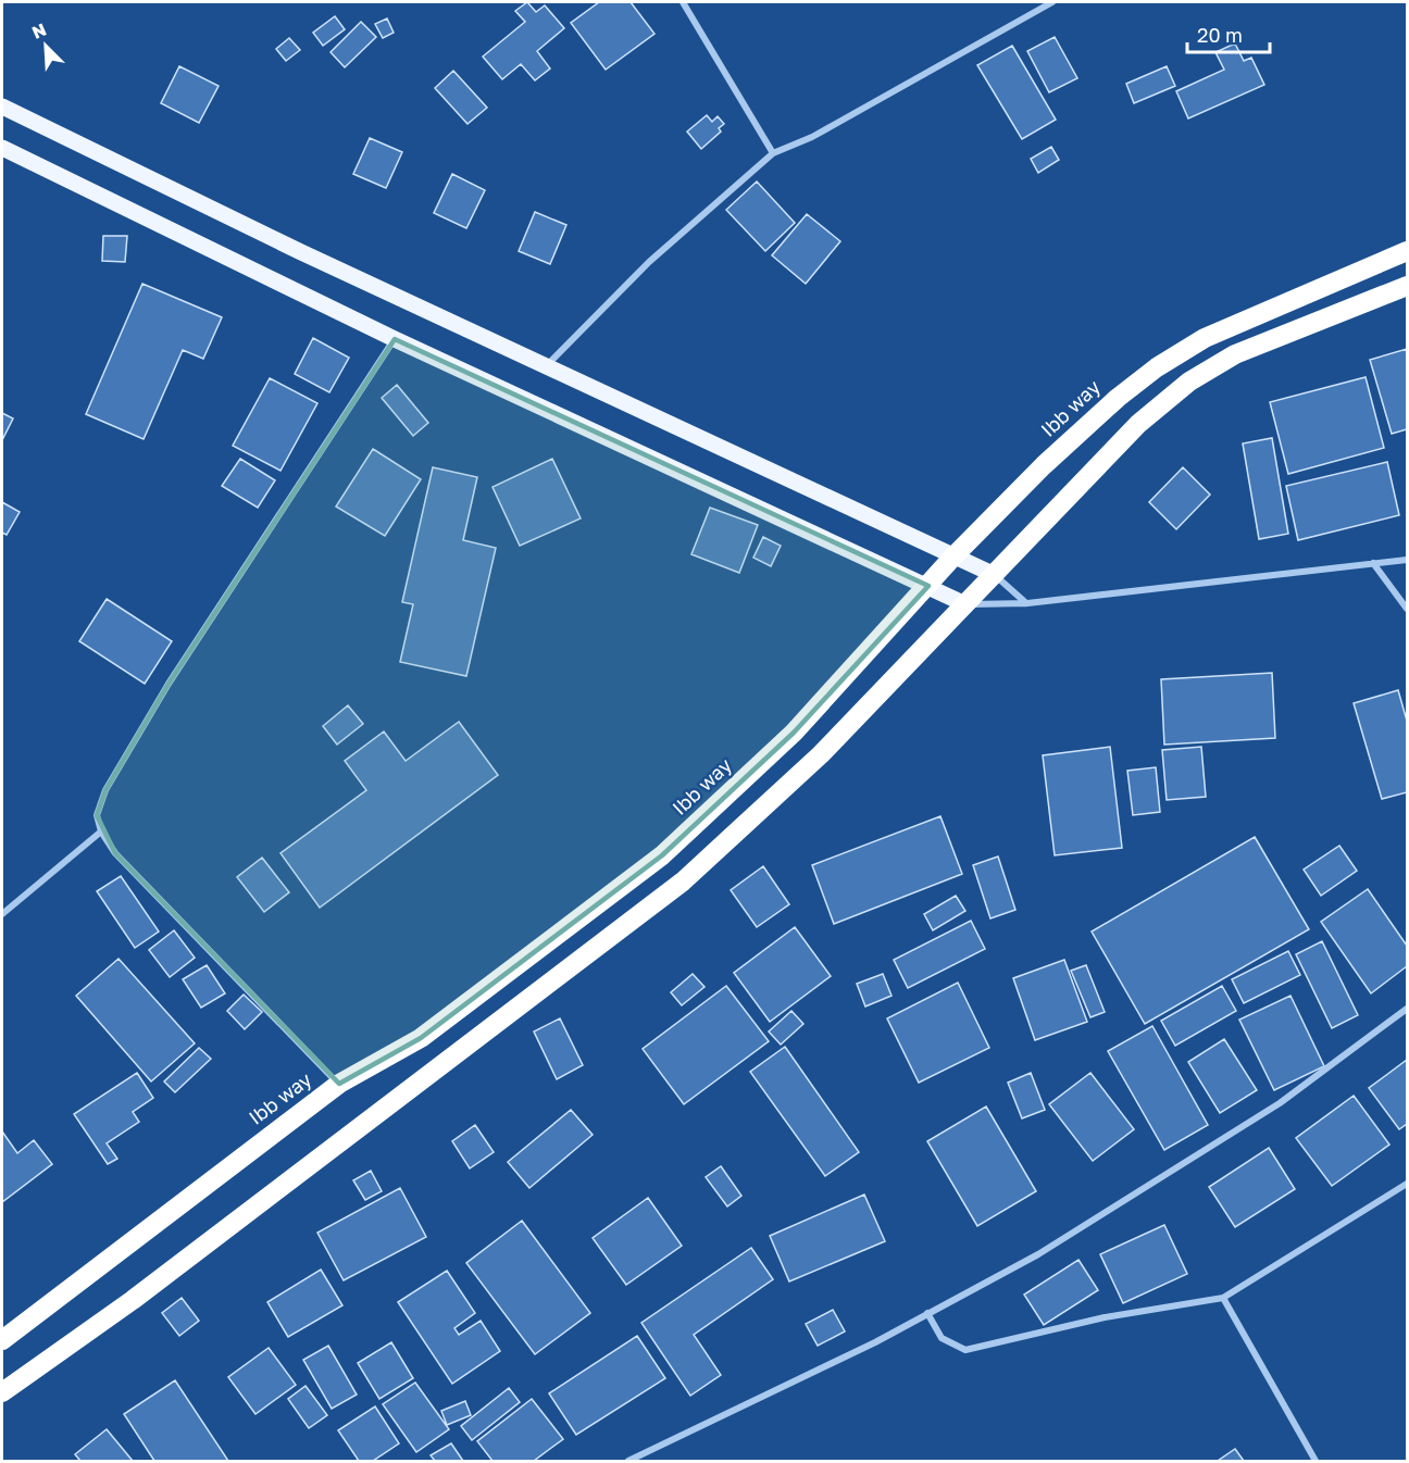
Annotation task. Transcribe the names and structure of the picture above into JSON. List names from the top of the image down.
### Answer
{
  "streets": {
    "highway": ["Ibb way"]
  },
  "scale_bar": "20 m",
  "north": "top left"
}
